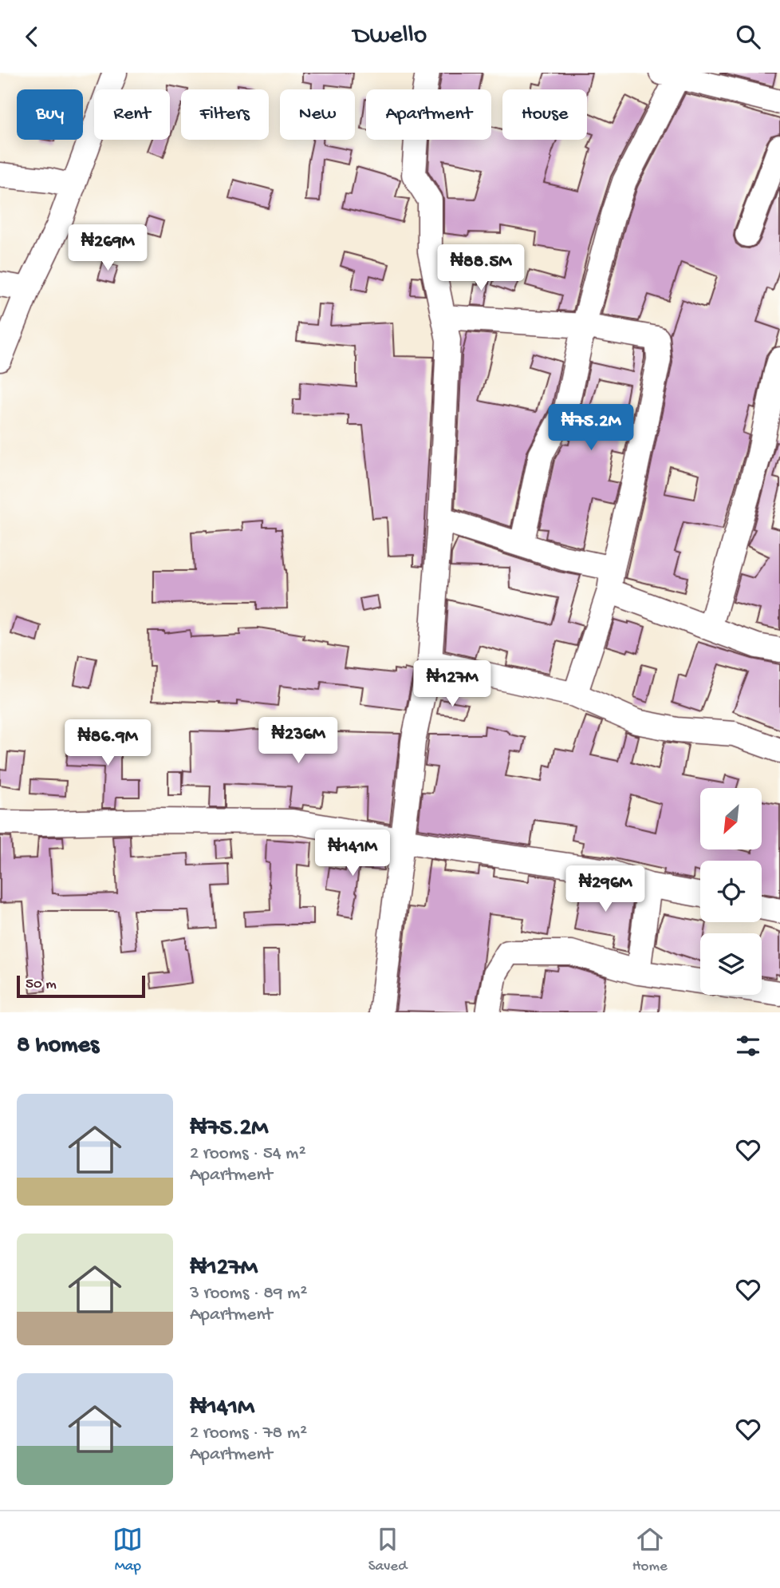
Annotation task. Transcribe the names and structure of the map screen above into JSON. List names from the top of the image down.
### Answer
{
  "scale_bar": "50 m",
  "north": "bottom left",
  "page": {
    "header": "Dwello",
    "chip": [
      "Buy",
      "Rent",
      "Filters",
      "New",
      "Apartment",
      "House"
    ],
    "price": [
      "₦269M",
      "₦88.5M",
      "₦75.2M",
      "₦127M",
      "₦236M",
      "₦86.9M",
      "₦141M",
      "₦296M"
    ],
    "scale": "50 m",
    "heading": "8 homes",
    "list": [
      {
        "name": "₦75.2M",
        "note": "2 rooms · 54 m² · Apartment"
      },
      {
        "name": "₦127M",
        "note": "3 rooms · 89 m² · Apartment"
      },
      {
        "name": "₦141M",
        "note": "2 rooms · 78 m² · Apartment"
      }
    ],
    "tabs": ["Map", "Saved", "Home"]
  }
}
